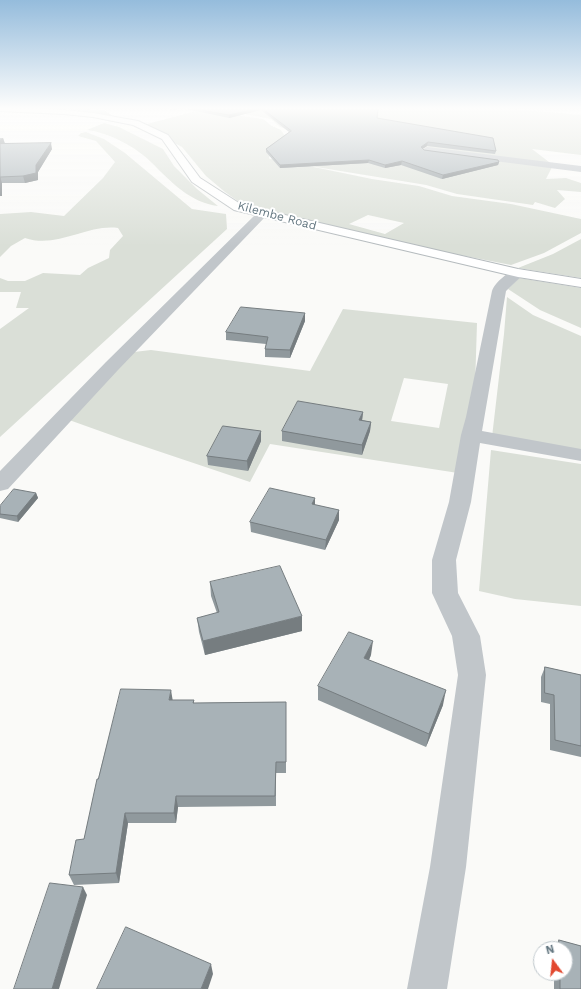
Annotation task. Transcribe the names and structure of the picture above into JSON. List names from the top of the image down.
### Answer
{
  "streets": {
    "main road": ["Kilembe Road"]
  },
  "north": "top"
}
